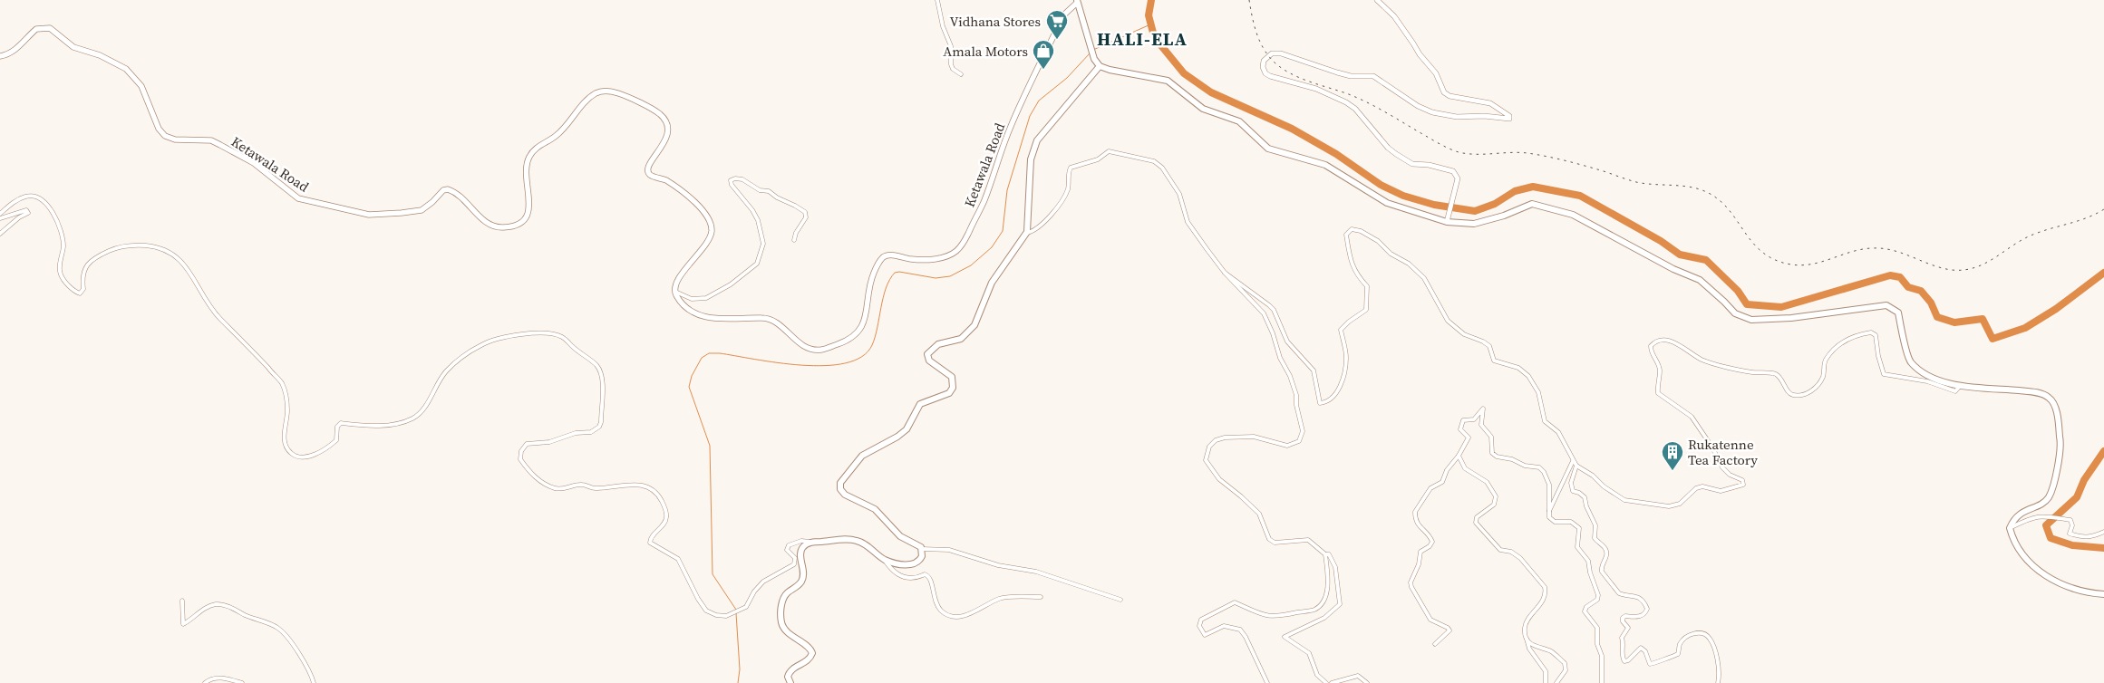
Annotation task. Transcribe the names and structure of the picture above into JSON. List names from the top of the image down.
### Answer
{
  "streets": {
    "main road": ["Ketawala Road"]
  },
  "districts": ["HALI-ELA"],
  "places": {
    "supermarket": ["Vidhana Stores"],
    "shop": ["Amala Motors"],
    "building": ["Rukatenne Tea Factory"]
  }
}
